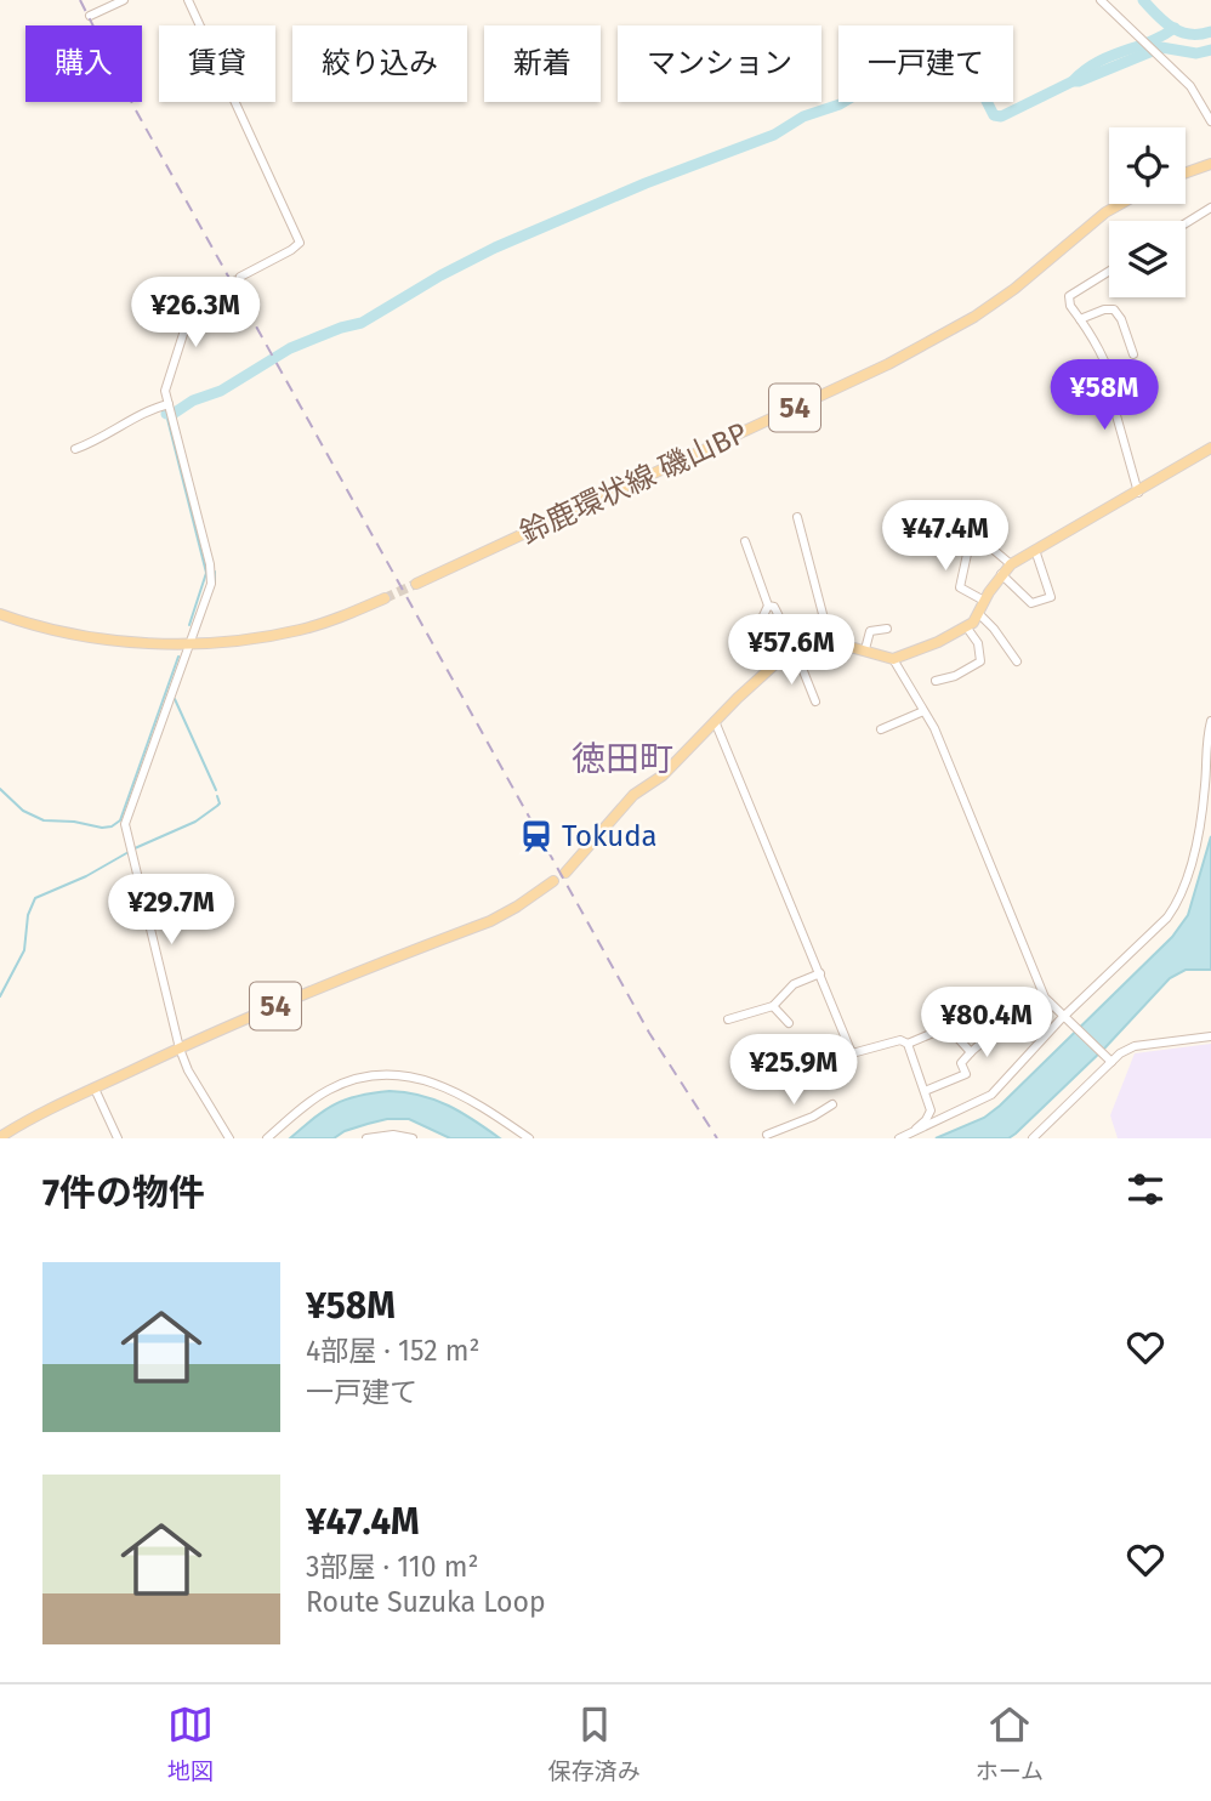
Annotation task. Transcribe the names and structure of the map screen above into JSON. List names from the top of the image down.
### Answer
{
  "streets": {
    "main road": ["54", "鈴鹿環状線 磯山BP"]
  },
  "districts": ["徳田町"],
  "places": {
    "station": ["Tokuda"]
  },
  "page": {
    "chip": [
      "購入",
      "賃貸",
      "絞り込み",
      "新着",
      "マンション",
      "一戸建て"
    ],
    "price": [
      "¥26.3M",
      "¥58M",
      "¥47.4M",
      "¥57.6M",
      "¥29.7M",
      "¥80.4M",
      "¥25.9M"
    ],
    "heading": "7件の物件",
    "list": [
      {
        "name": "¥58M",
        "note": "4部屋 · 152 m² · 一戸建て"
      },
      {
        "name": "¥47.4M",
        "note": "3部屋 · 110 m² · Route Suzuka Loop"
      }
    ],
    "tabs": ["地図", "保存済み", "ホーム"]
  }
}
